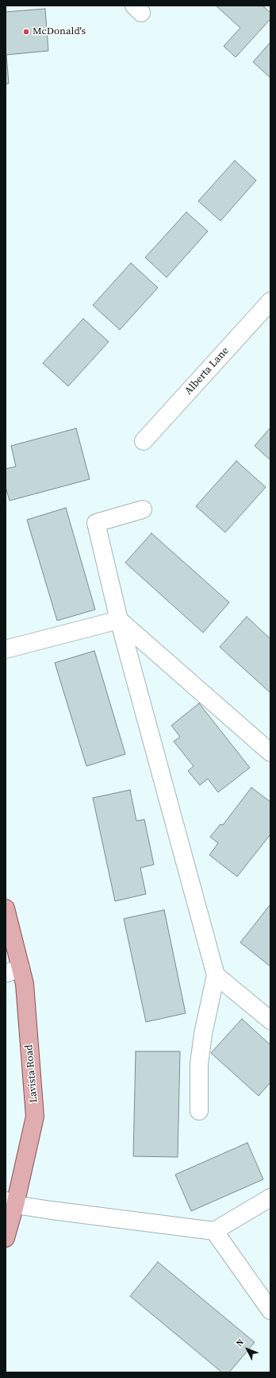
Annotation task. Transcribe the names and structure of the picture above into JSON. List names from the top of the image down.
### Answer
{
  "streets": {
    "main road": ["Lavista Road"],
    "street": ["Alberta Lane"]
  },
  "places": ["McDonald's"],
  "north": "top left"
}
